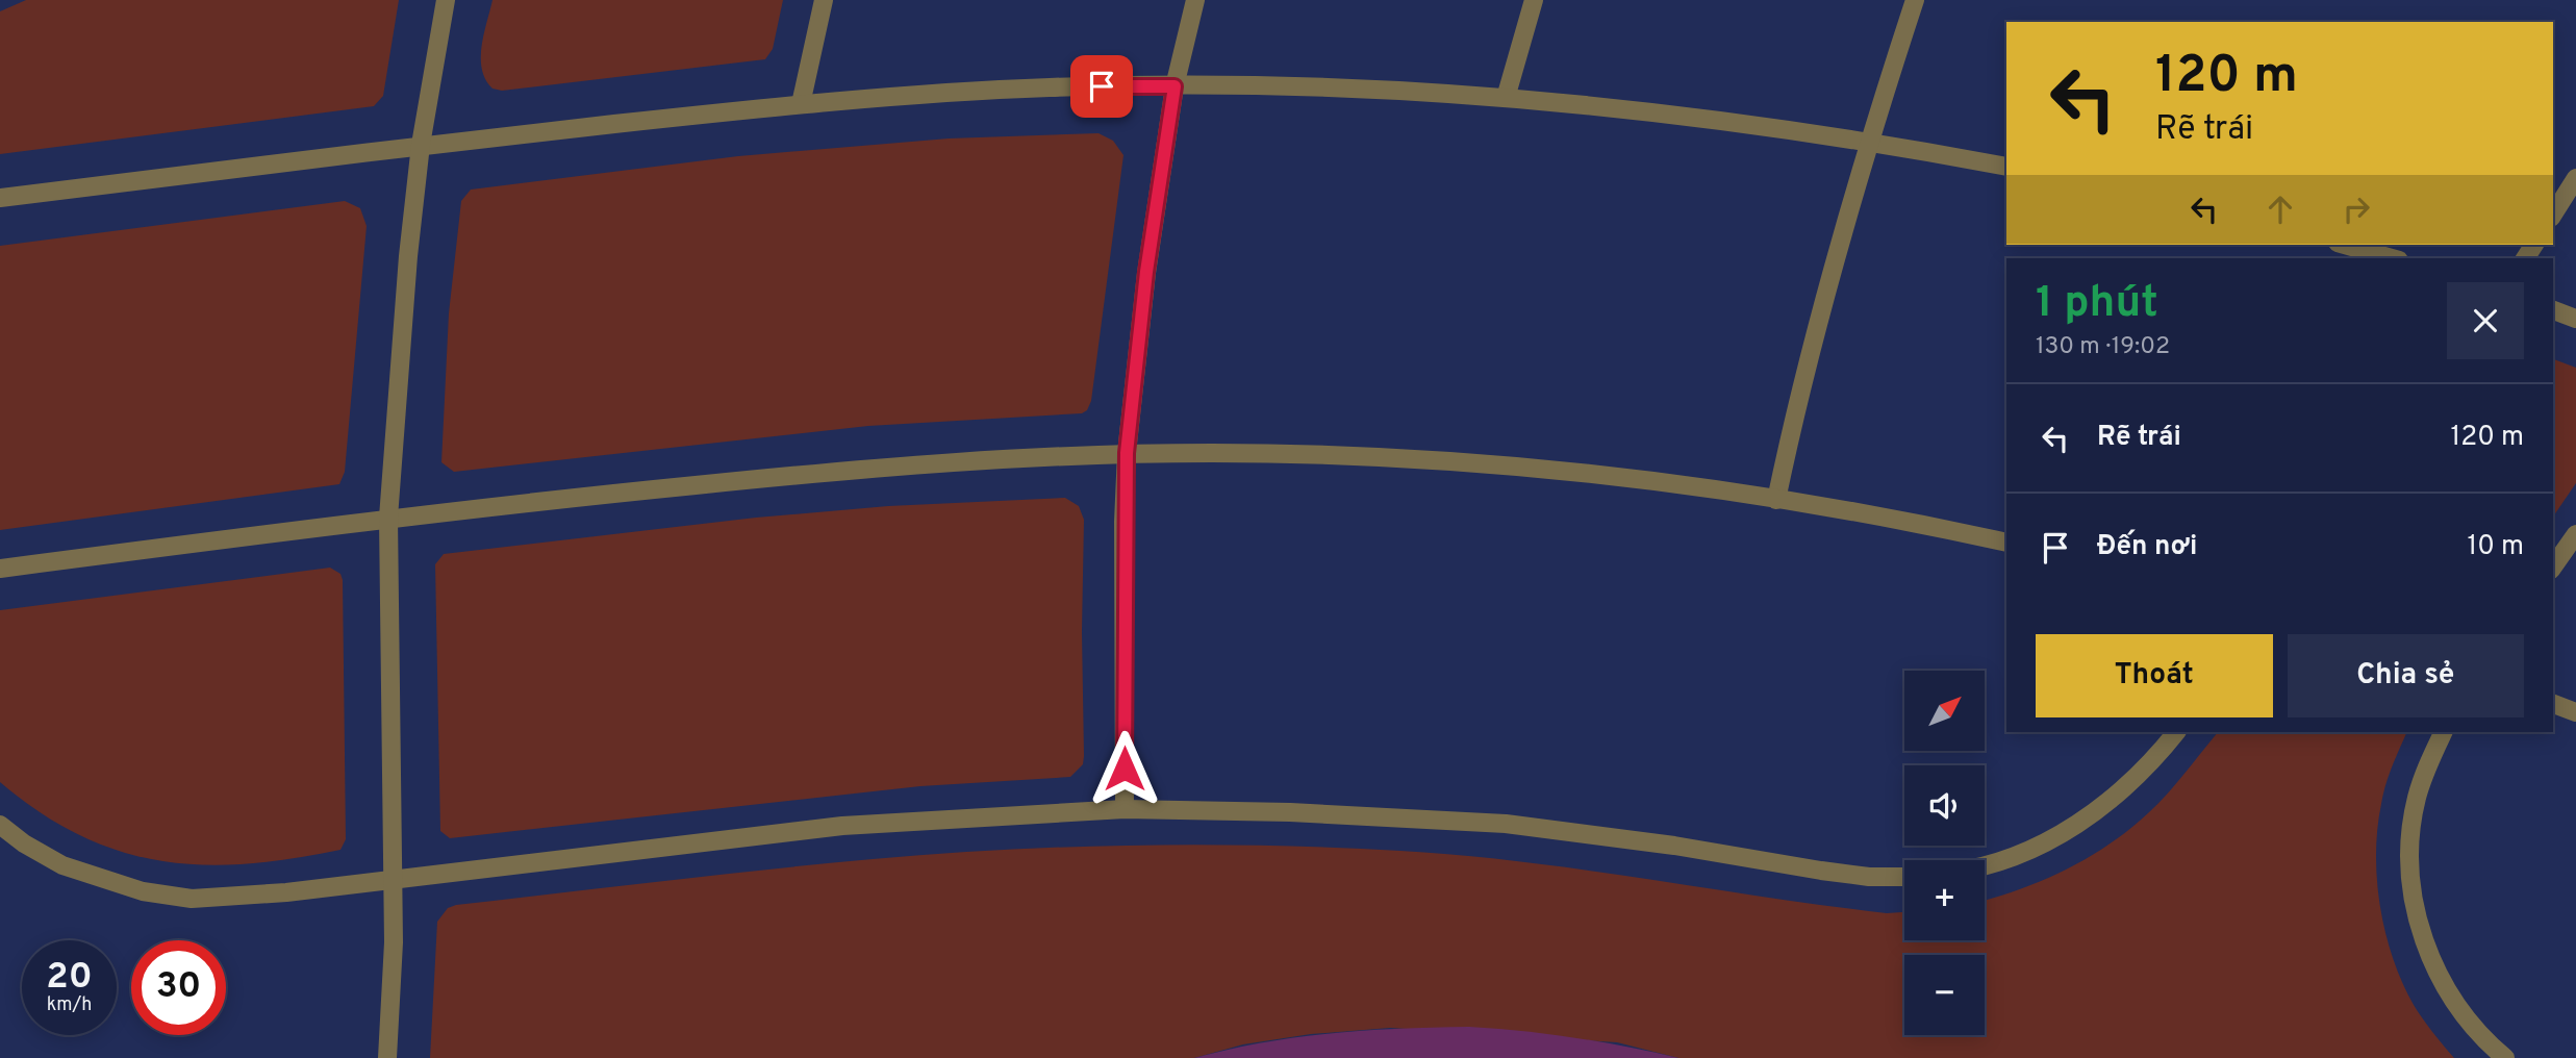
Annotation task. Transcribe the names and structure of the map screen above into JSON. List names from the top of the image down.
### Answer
{
  "north": "top right",
  "page": {
    "turn": ["120 m", "Rẽ trái"],
    "heading": ["1 phút", "130 m · 19:02"],
    "list": [
      {
        "name": "Rẽ trái",
        "value": "120 m"
      },
      {
        "name": "Đến nơi",
        "value": "10 m"
      }
    ],
    "buttons": ["Thoát", "Chia sẻ"],
    "map_buttons": ["+", "−"],
    "speed": "20 km/h",
    "limit": "30"
  }
}
